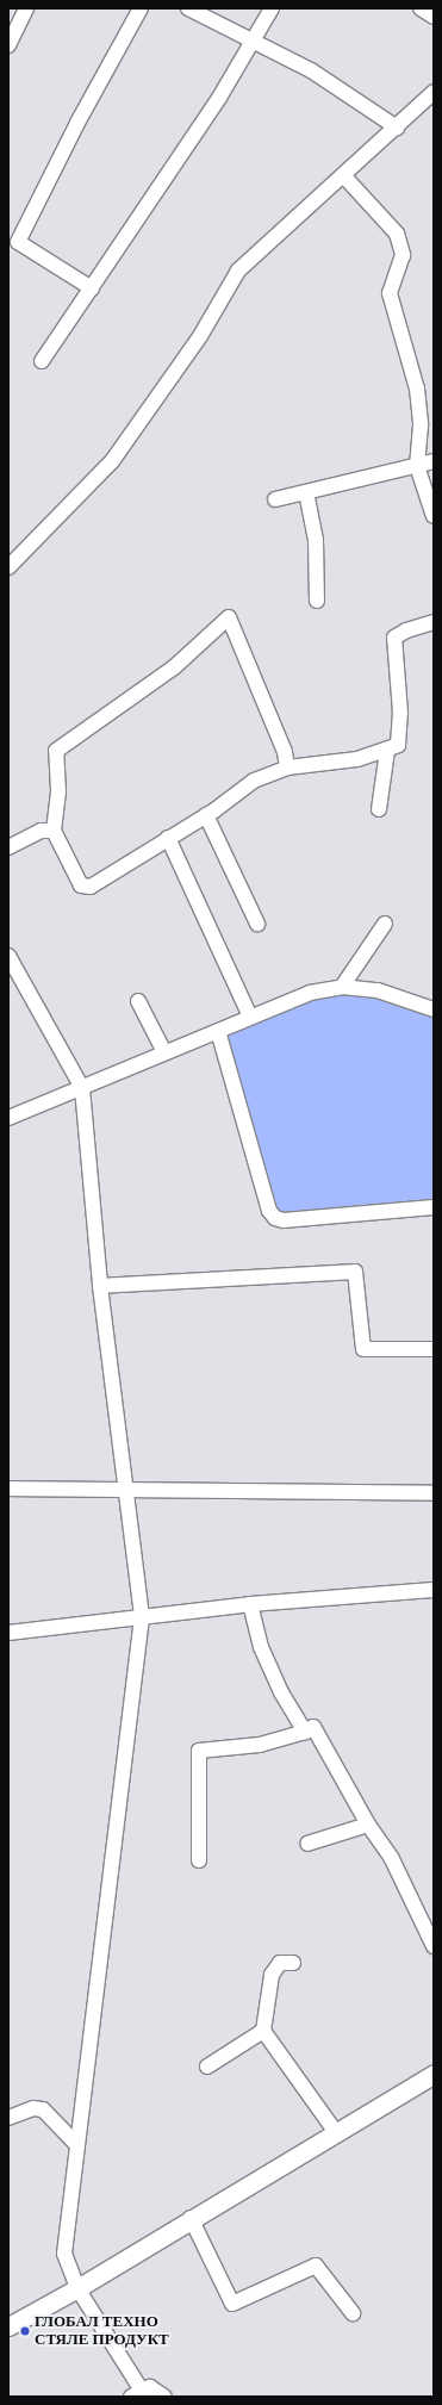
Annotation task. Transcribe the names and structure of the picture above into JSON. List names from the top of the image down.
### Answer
{
  "places": ["ГЛОБАЛ ТЕХНО СТЯЛЕ ПРОДУКТ"]
}
